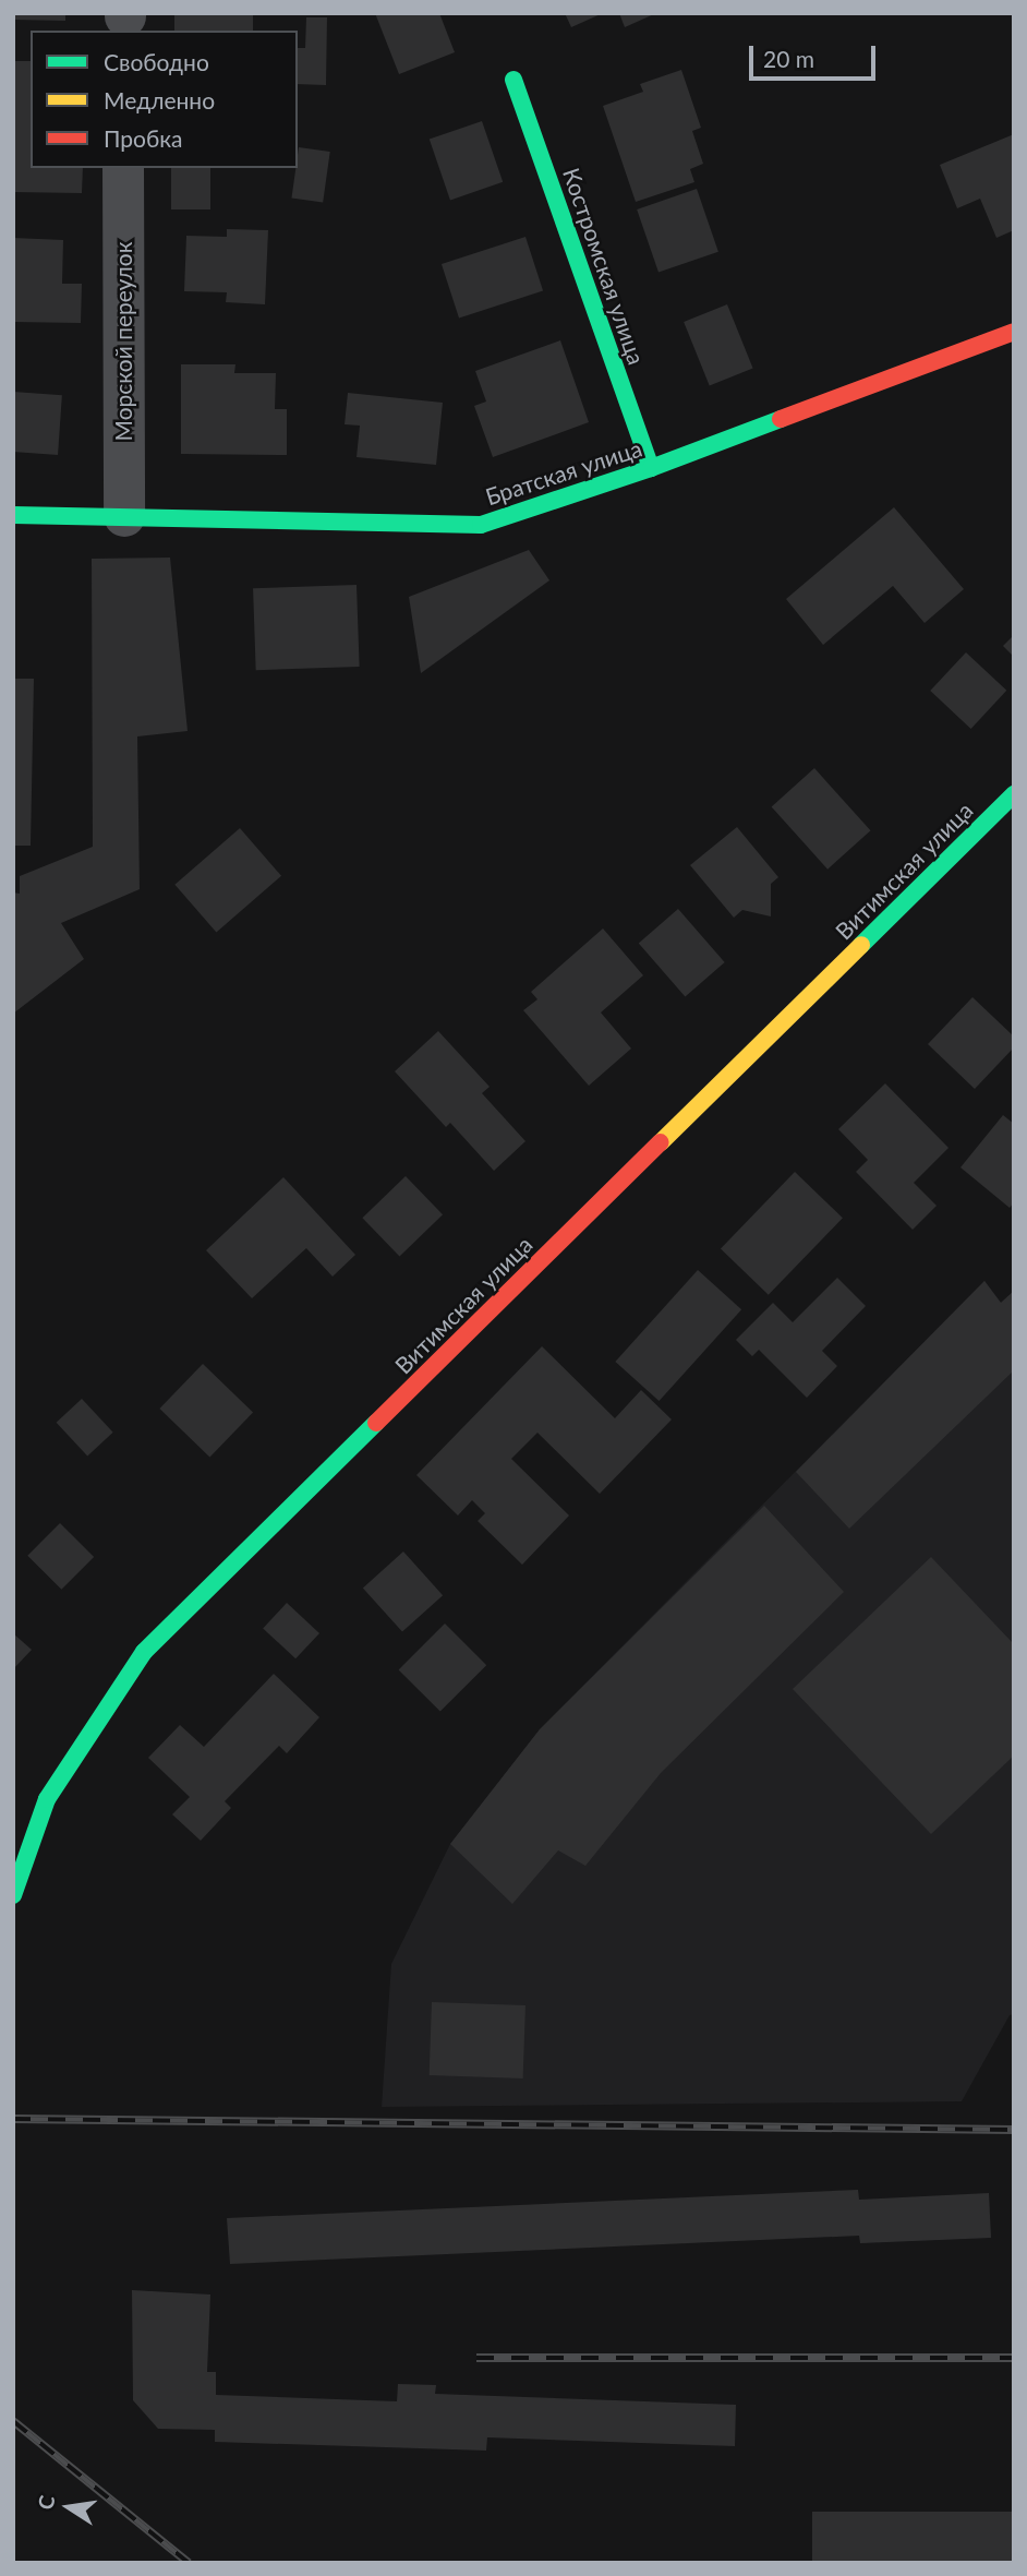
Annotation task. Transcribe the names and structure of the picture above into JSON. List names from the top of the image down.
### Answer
{
  "streets": {
    "street": [
      "Костромская улица",
      "Морской переулок",
      "Братская улица",
      "Витимская улица"
    ]
  },
  "crossings": [
    ["Костромская улица", "Братская улица"],
    ["Морской переулок", "Братская улица"]
  ],
  "legend": ["Свободно", "Медленно", "Пробка"],
  "scale_bar": "20 m",
  "north": "left"
}
